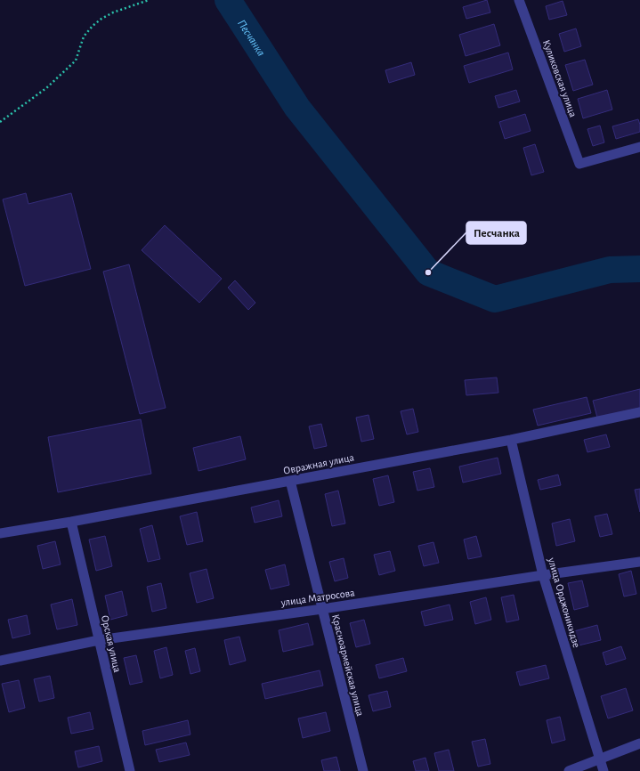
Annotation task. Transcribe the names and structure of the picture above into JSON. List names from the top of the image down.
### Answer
{
  "streets": {
    "street": [
      "Куликовская улица",
      "Овражная улица",
      "улица Матросова",
      "улица Орджоникидзе",
      "Орская улица",
      "Красноармейская улица"
    ]
  },
  "crossings": [
    ["Овражная улица", "улица Орджоникидзе"],
    ["Овражная улица", "Орская улица"],
    ["Овражная улица", "Красноармейская улица"],
    ["улица Матросова", "улица Орджоникидзе"],
    ["улица Матросова", "Орская улица"],
    ["улица Матросова", "Красноармейская улица"]
  ],
  "water": ["Песчанка"],
  "places": ["Песчанка"]
}
